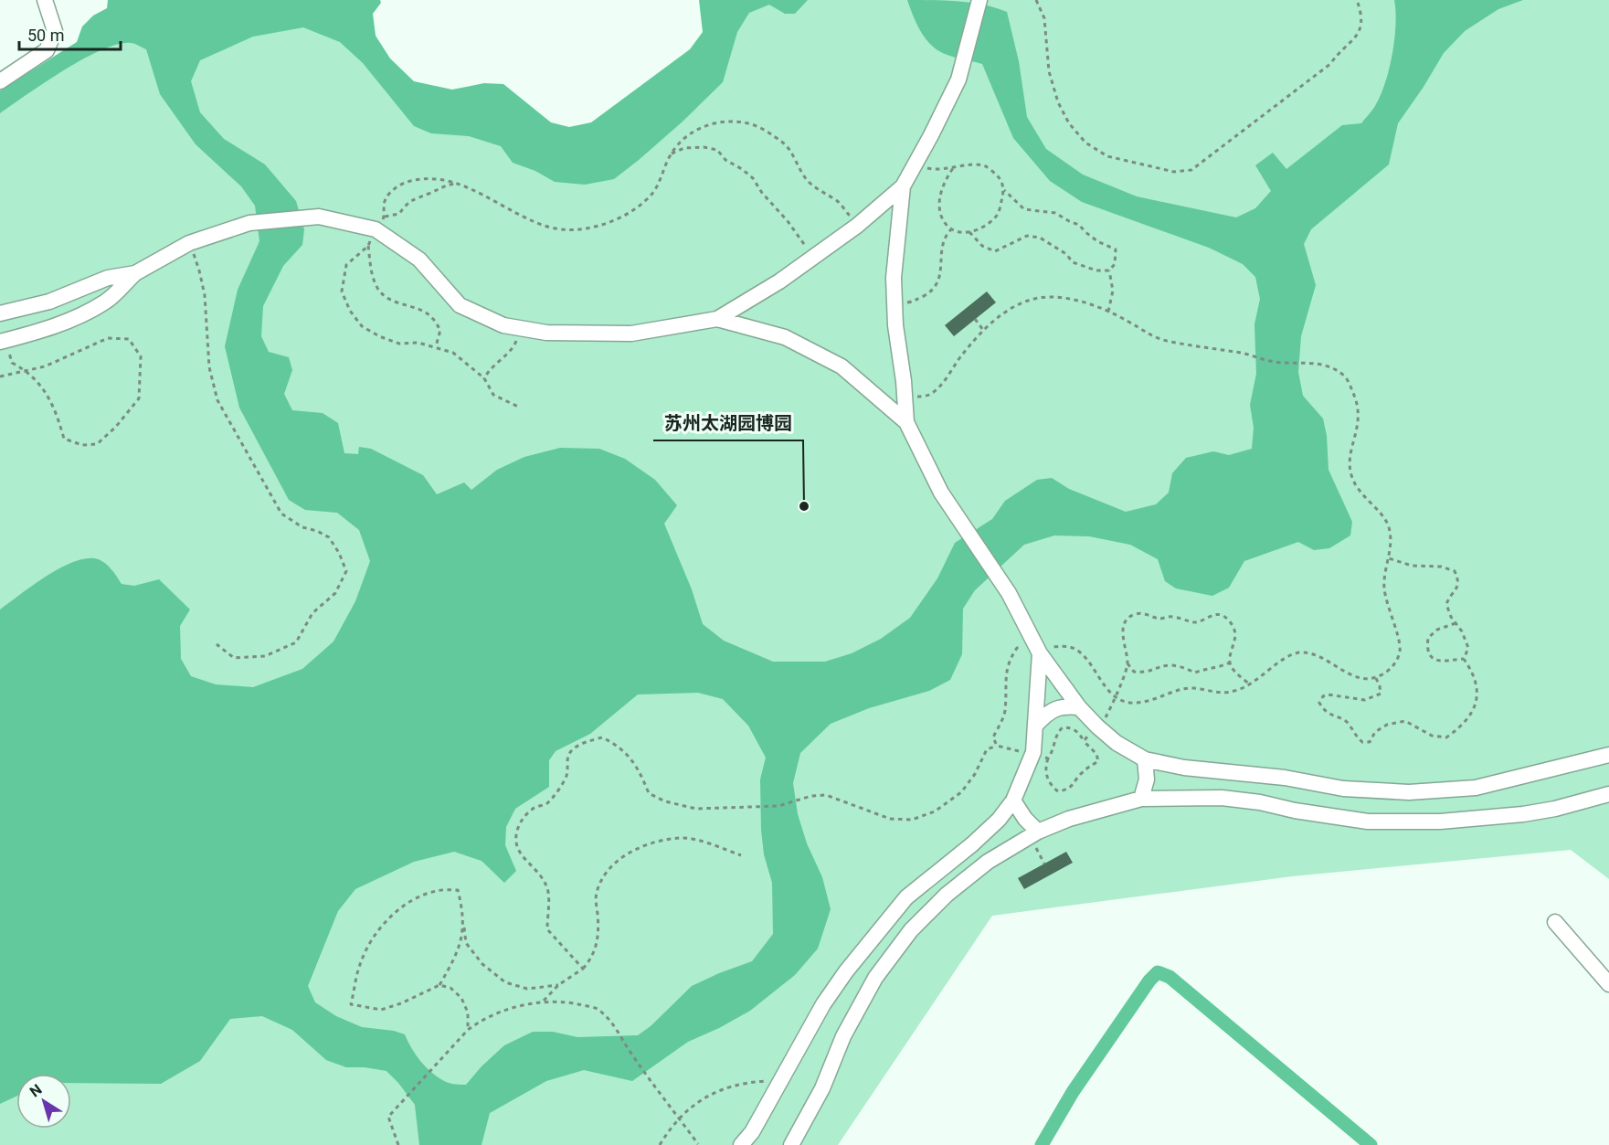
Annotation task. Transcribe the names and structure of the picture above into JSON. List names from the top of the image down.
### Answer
{
  "places": ["苏州太湖园博园"],
  "scale_bar": "50 m",
  "north": "top left"
}
